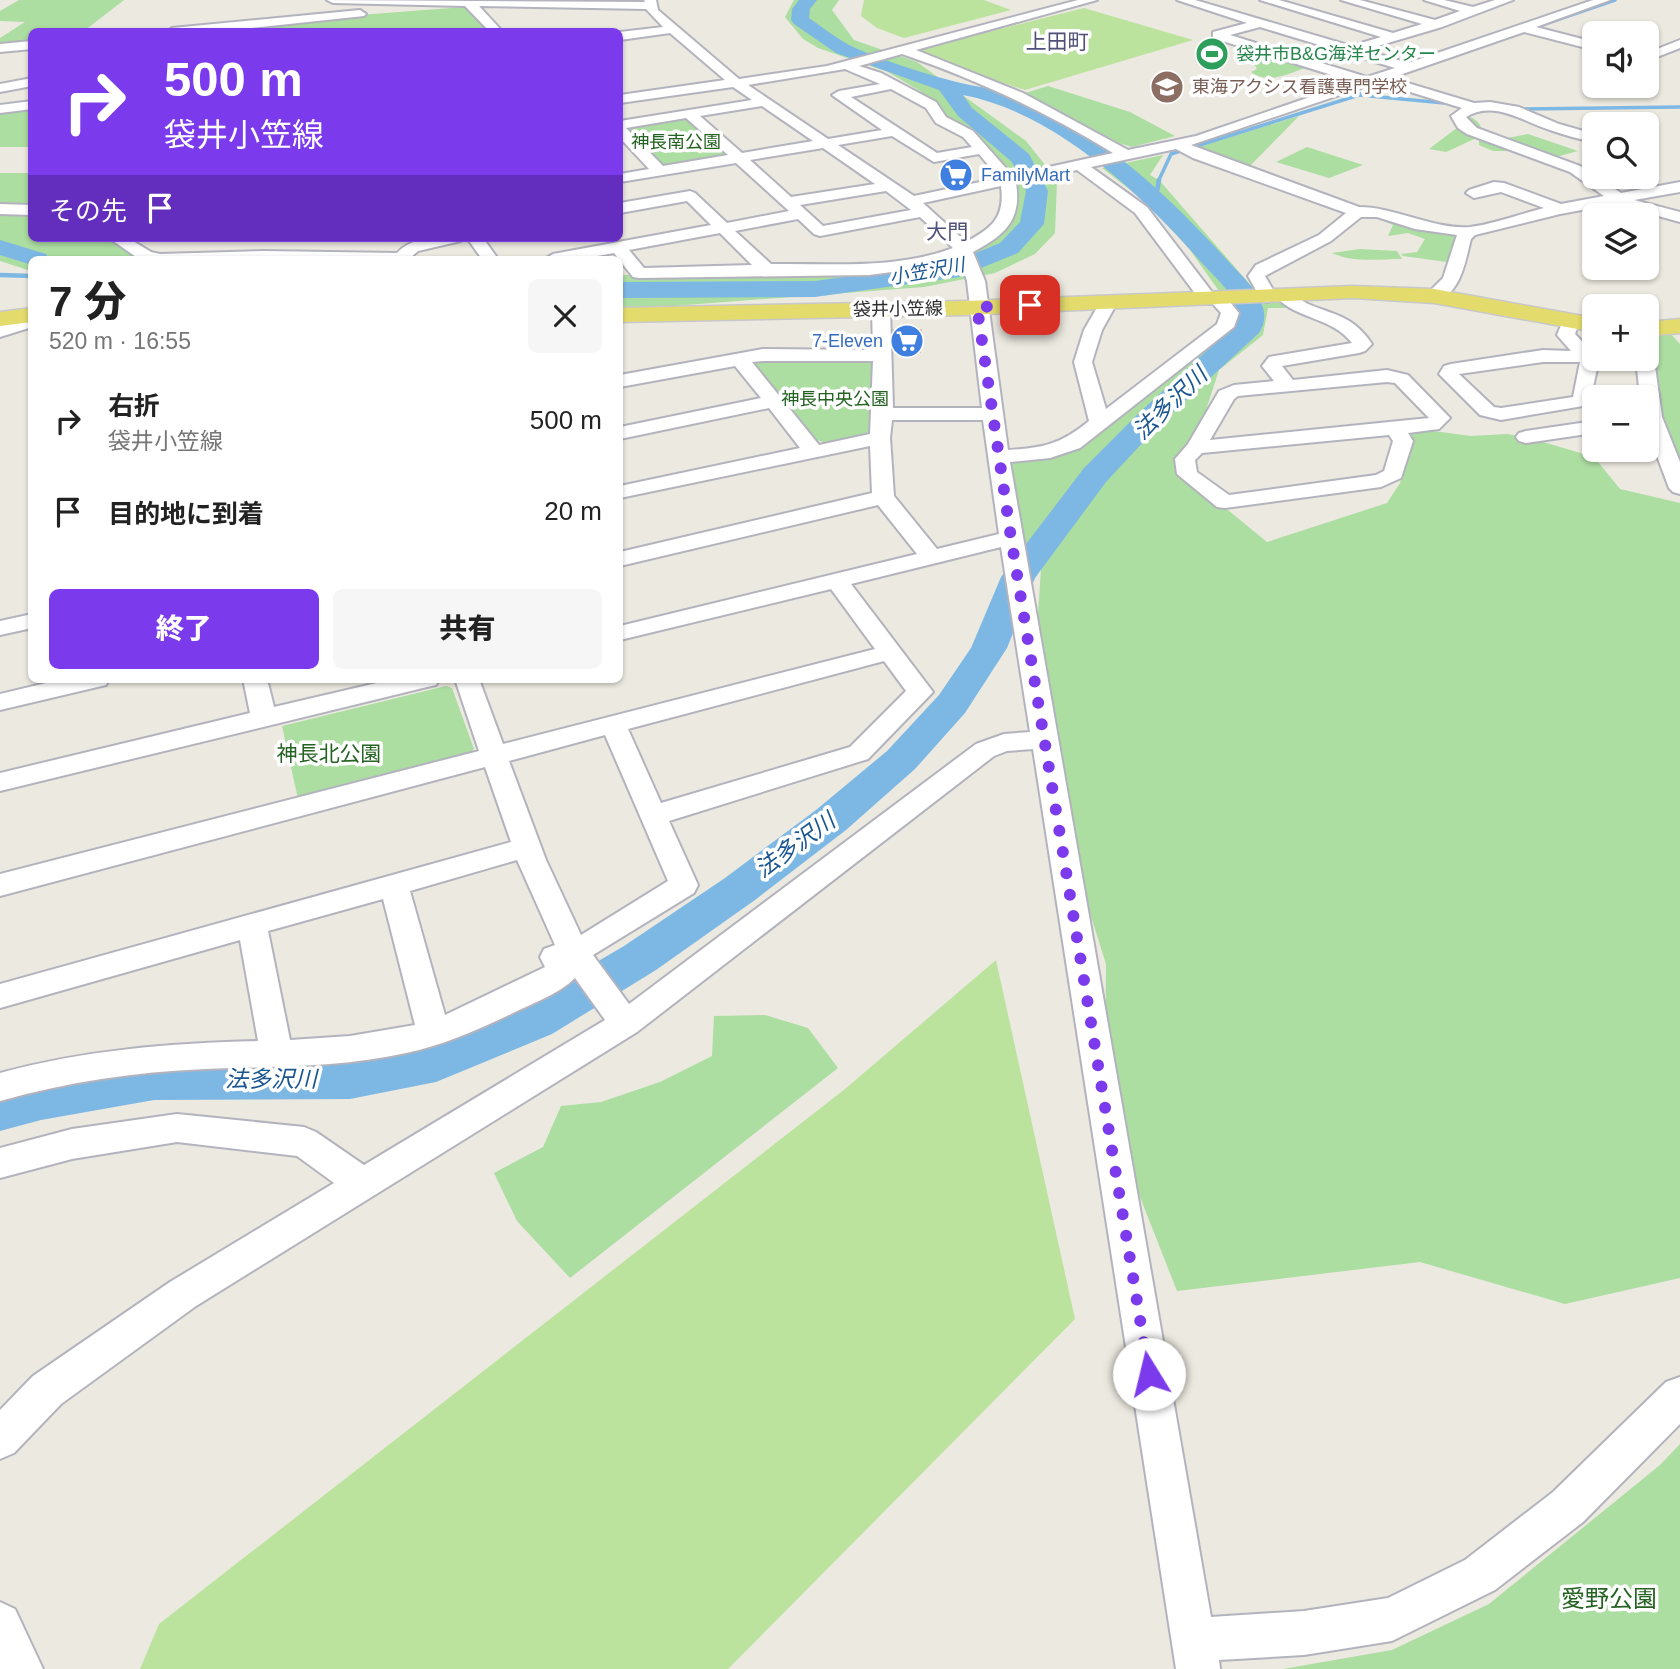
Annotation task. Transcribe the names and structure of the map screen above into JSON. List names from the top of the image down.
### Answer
{
  "streets": {
    "main road": ["袋井小笠線"]
  },
  "districts": ["上田町", "大門"],
  "water": ["小笠沢川", "法多沢川"],
  "parks": [
    "神長南公園",
    "神長中央公園",
    "神長北公園",
    "愛野公園"
  ],
  "places": {
    "sports": ["袋井市B&G海洋センター"],
    "school or university": ["東海アクシス看護専門学校"],
    "supermarket": ["FamilyMart", "7-Eleven"]
  },
  "page": {
    "map_buttons": ["+", "−"],
    "turn": ["500 m", "袋井小笠線"],
    "then": "その先",
    "heading": ["7 分", "520 m · 16:55"],
    "list": [
      {
        "name": "右折",
        "note": "袋井小笠線",
        "value": "500 m"
      },
      {
        "name": "目的地に到着",
        "value": "20 m"
      }
    ],
    "buttons": ["終了", "共有"]
  }
}
